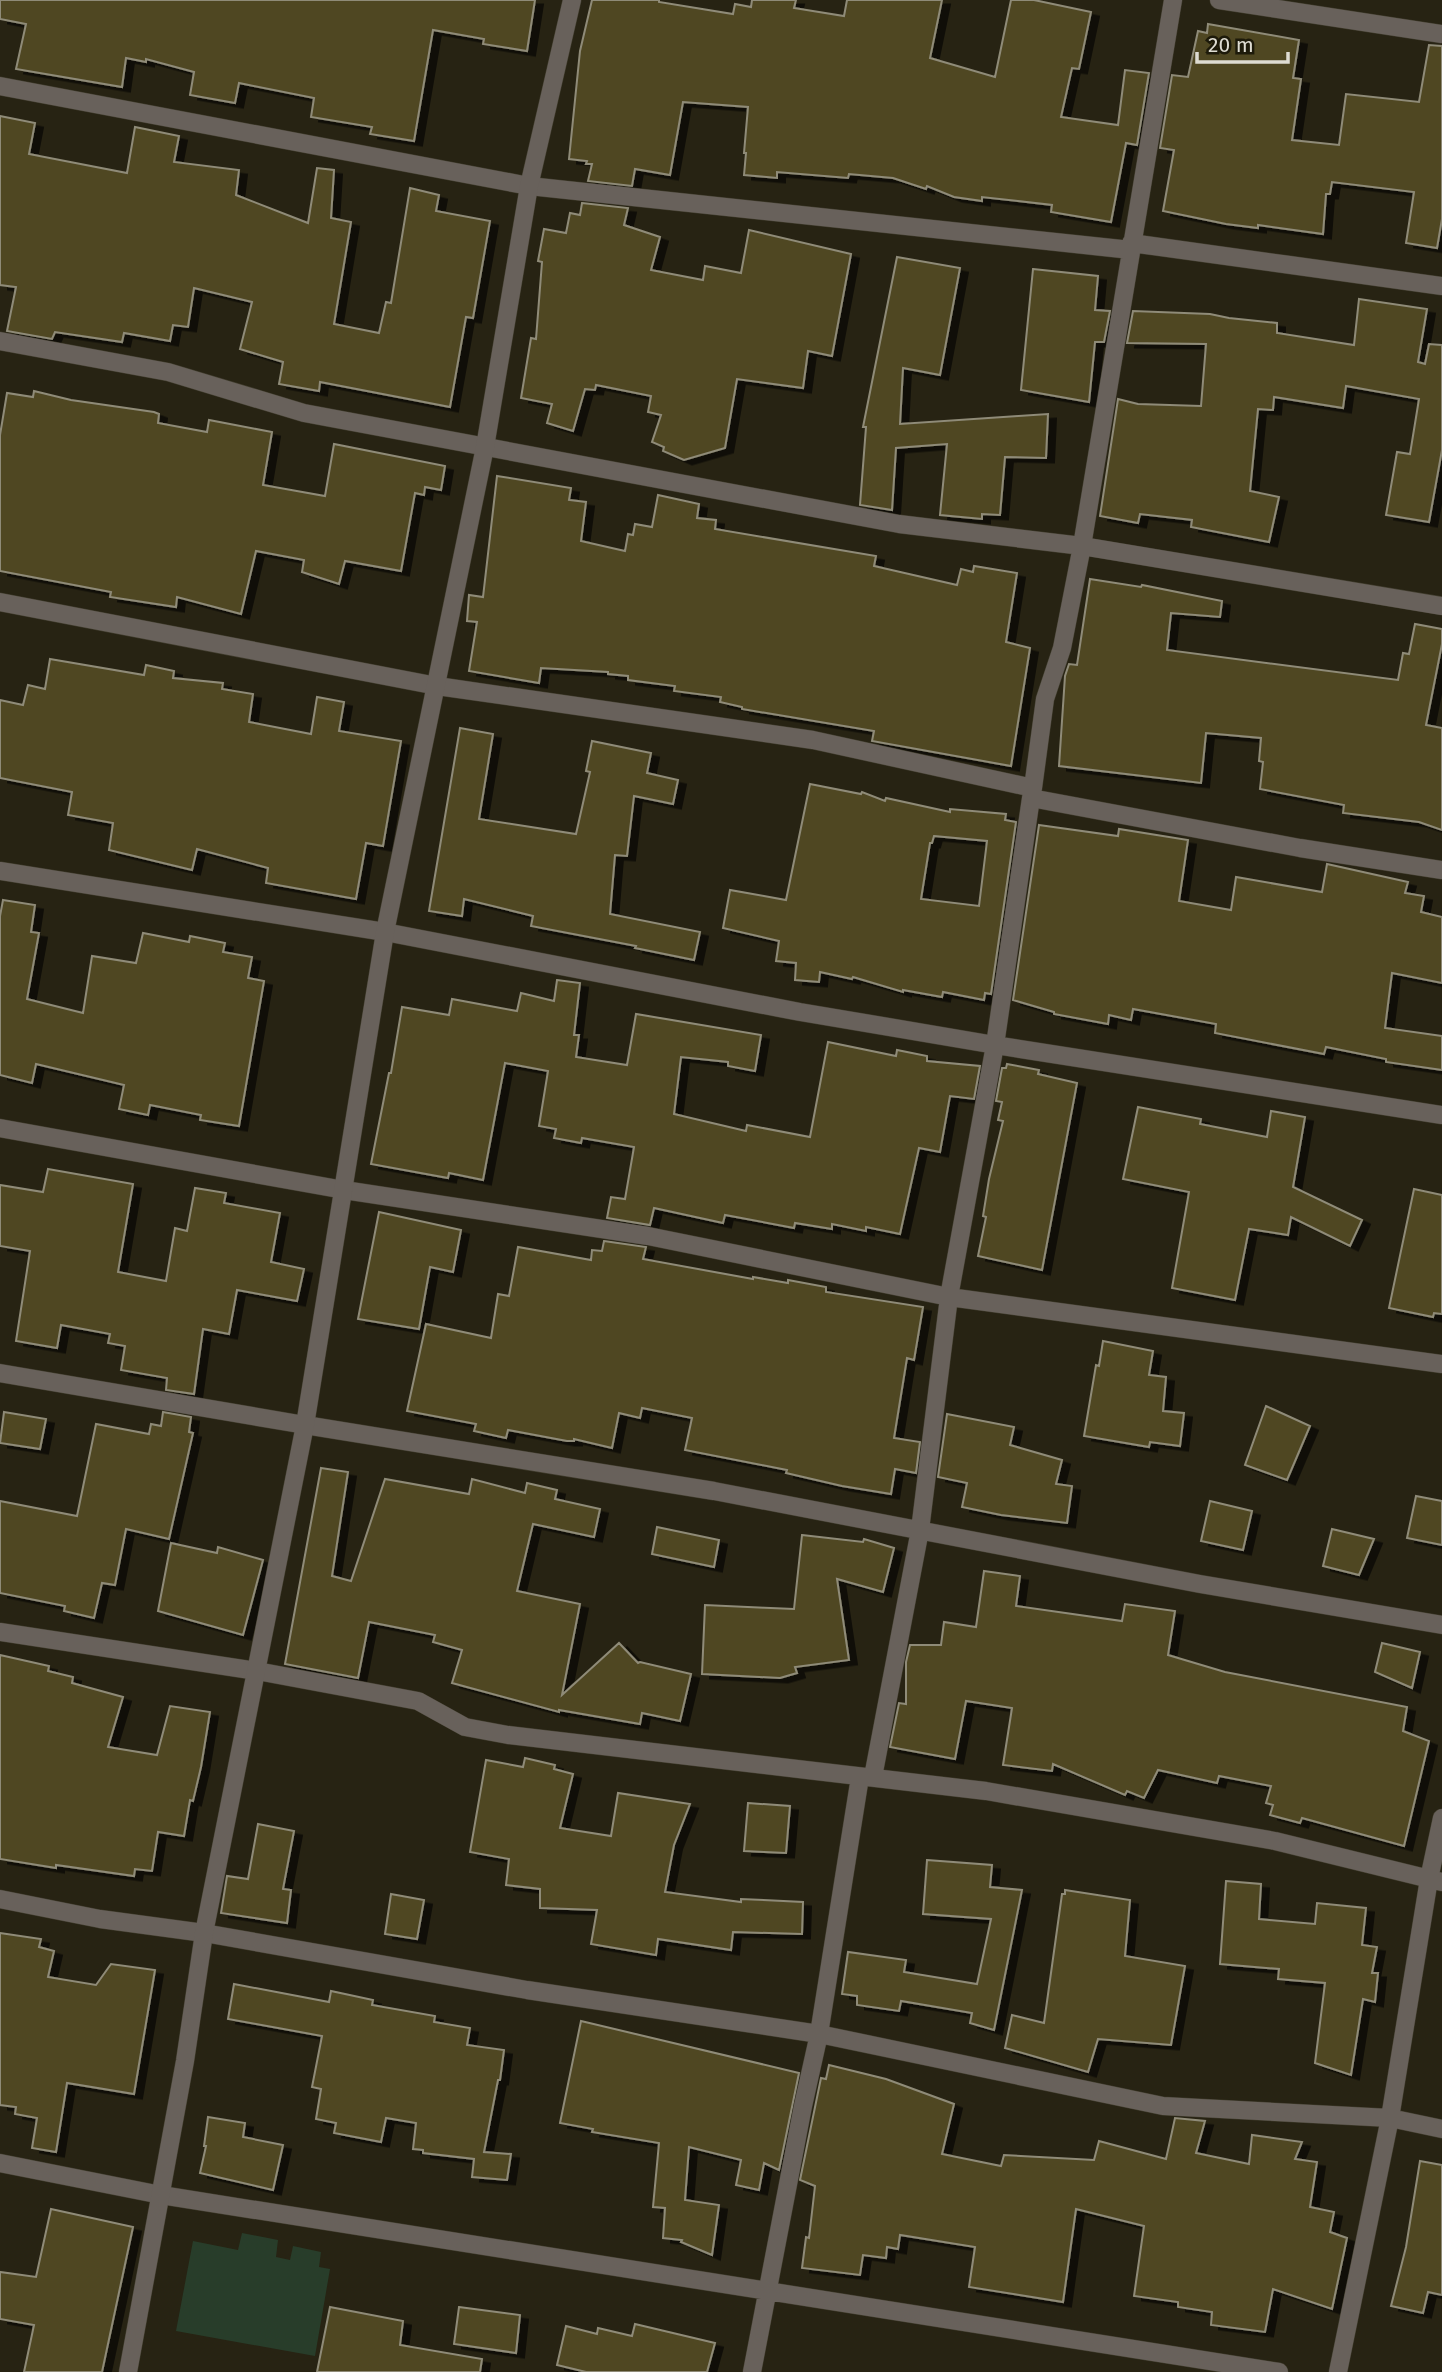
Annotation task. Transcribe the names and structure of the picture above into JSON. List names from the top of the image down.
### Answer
{
  "scale_bar": "20 m"
}
